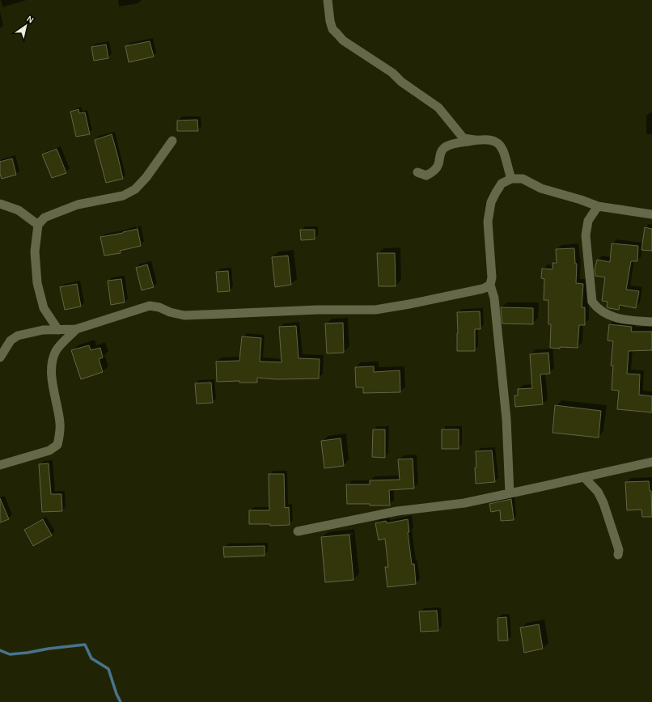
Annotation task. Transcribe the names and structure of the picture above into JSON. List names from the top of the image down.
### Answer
{
  "north": "top right"
}
